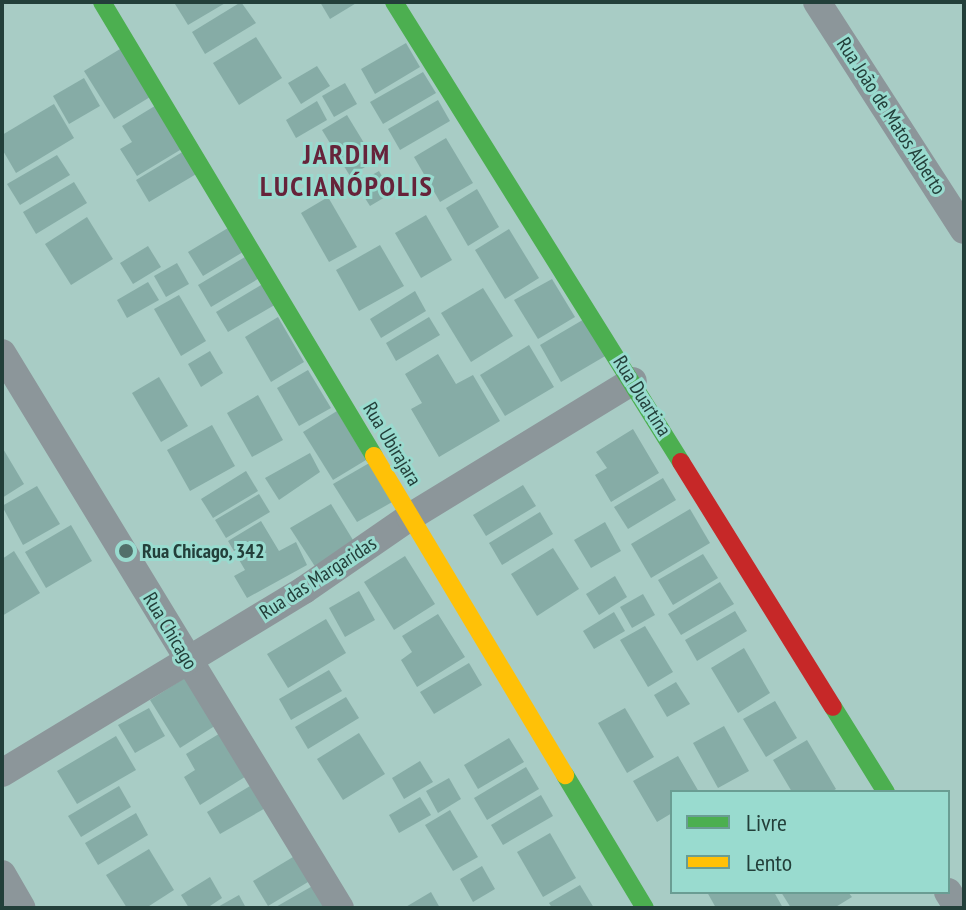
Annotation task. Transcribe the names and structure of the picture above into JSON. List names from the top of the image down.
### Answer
{
  "streets": {
    "street": [
      "Rua João de Matos Alberto",
      "Rua Duartina",
      "Rua Ubirajara",
      "Rua das Margaridas",
      "Rua Chicago"
    ]
  },
  "crossings": [
    ["Rua Duartina", "Rua das Margaridas"],
    ["Rua Ubirajara", "Rua das Margaridas"],
    ["Rua das Margaridas", "Rua Chicago"]
  ],
  "districts": ["JARDIM LUCIANÓPOLIS"],
  "places": ["Rua Chicago, 342"],
  "legend": ["Livre", "Lento"]
}
